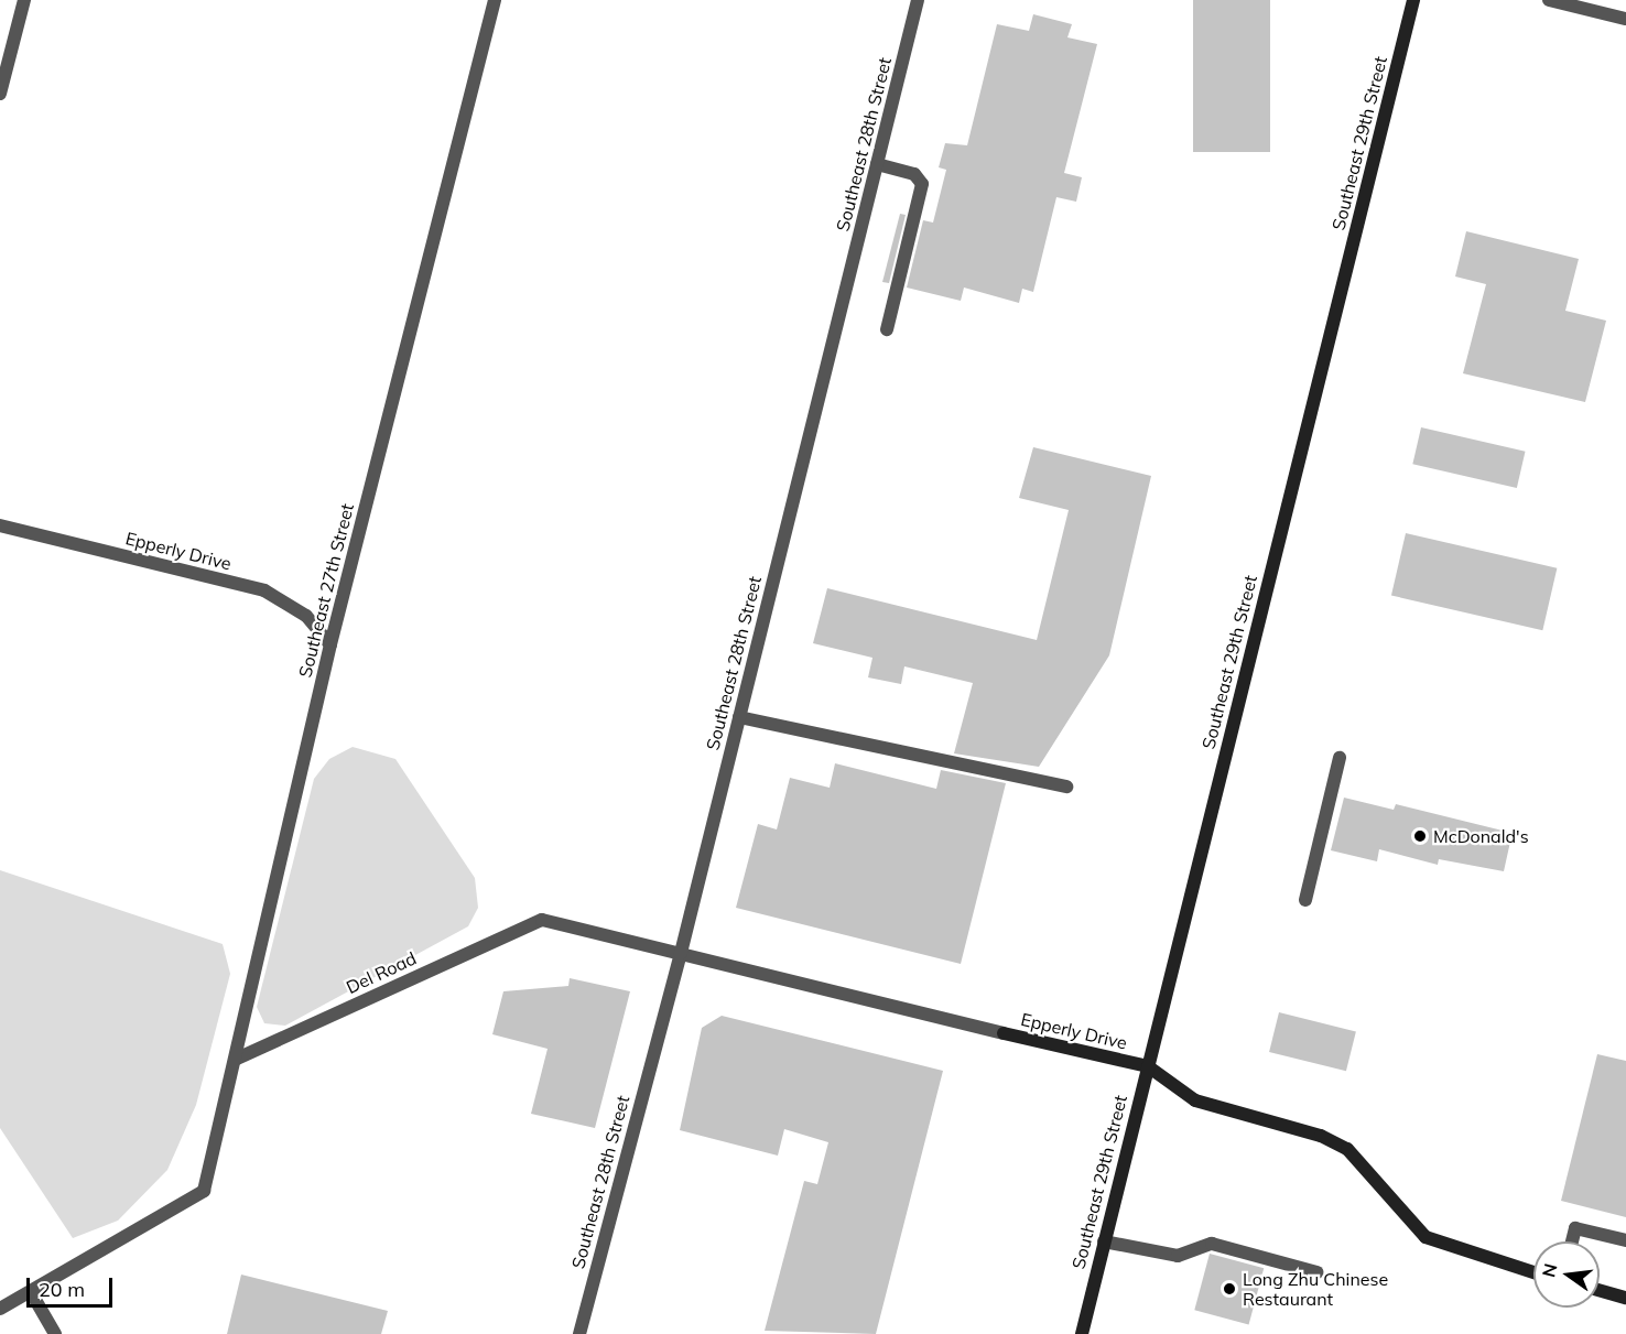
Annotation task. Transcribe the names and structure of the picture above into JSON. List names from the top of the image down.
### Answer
{
  "streets": {
    "main road": ["Southeast 29th Street", "Epperly Drive"],
    "street": ["Southeast 28th Street", "Southeast 27th Street", "Del Road"]
  },
  "crossings": [
    ["Southeast 29th Street", "Epperly Drive"],
    ["Southeast 28th Street", "Epperly Drive"],
    ["Epperly Drive", "Southeast 27th Street"],
    ["Epperly Drive", "Del Road"],
    ["Southeast 27th Street", "Del Road"]
  ],
  "places": ["McDonald's", "Long Zhu Chinese Restaurant"],
  "scale_bar": "20 m",
  "north": "left"
}
